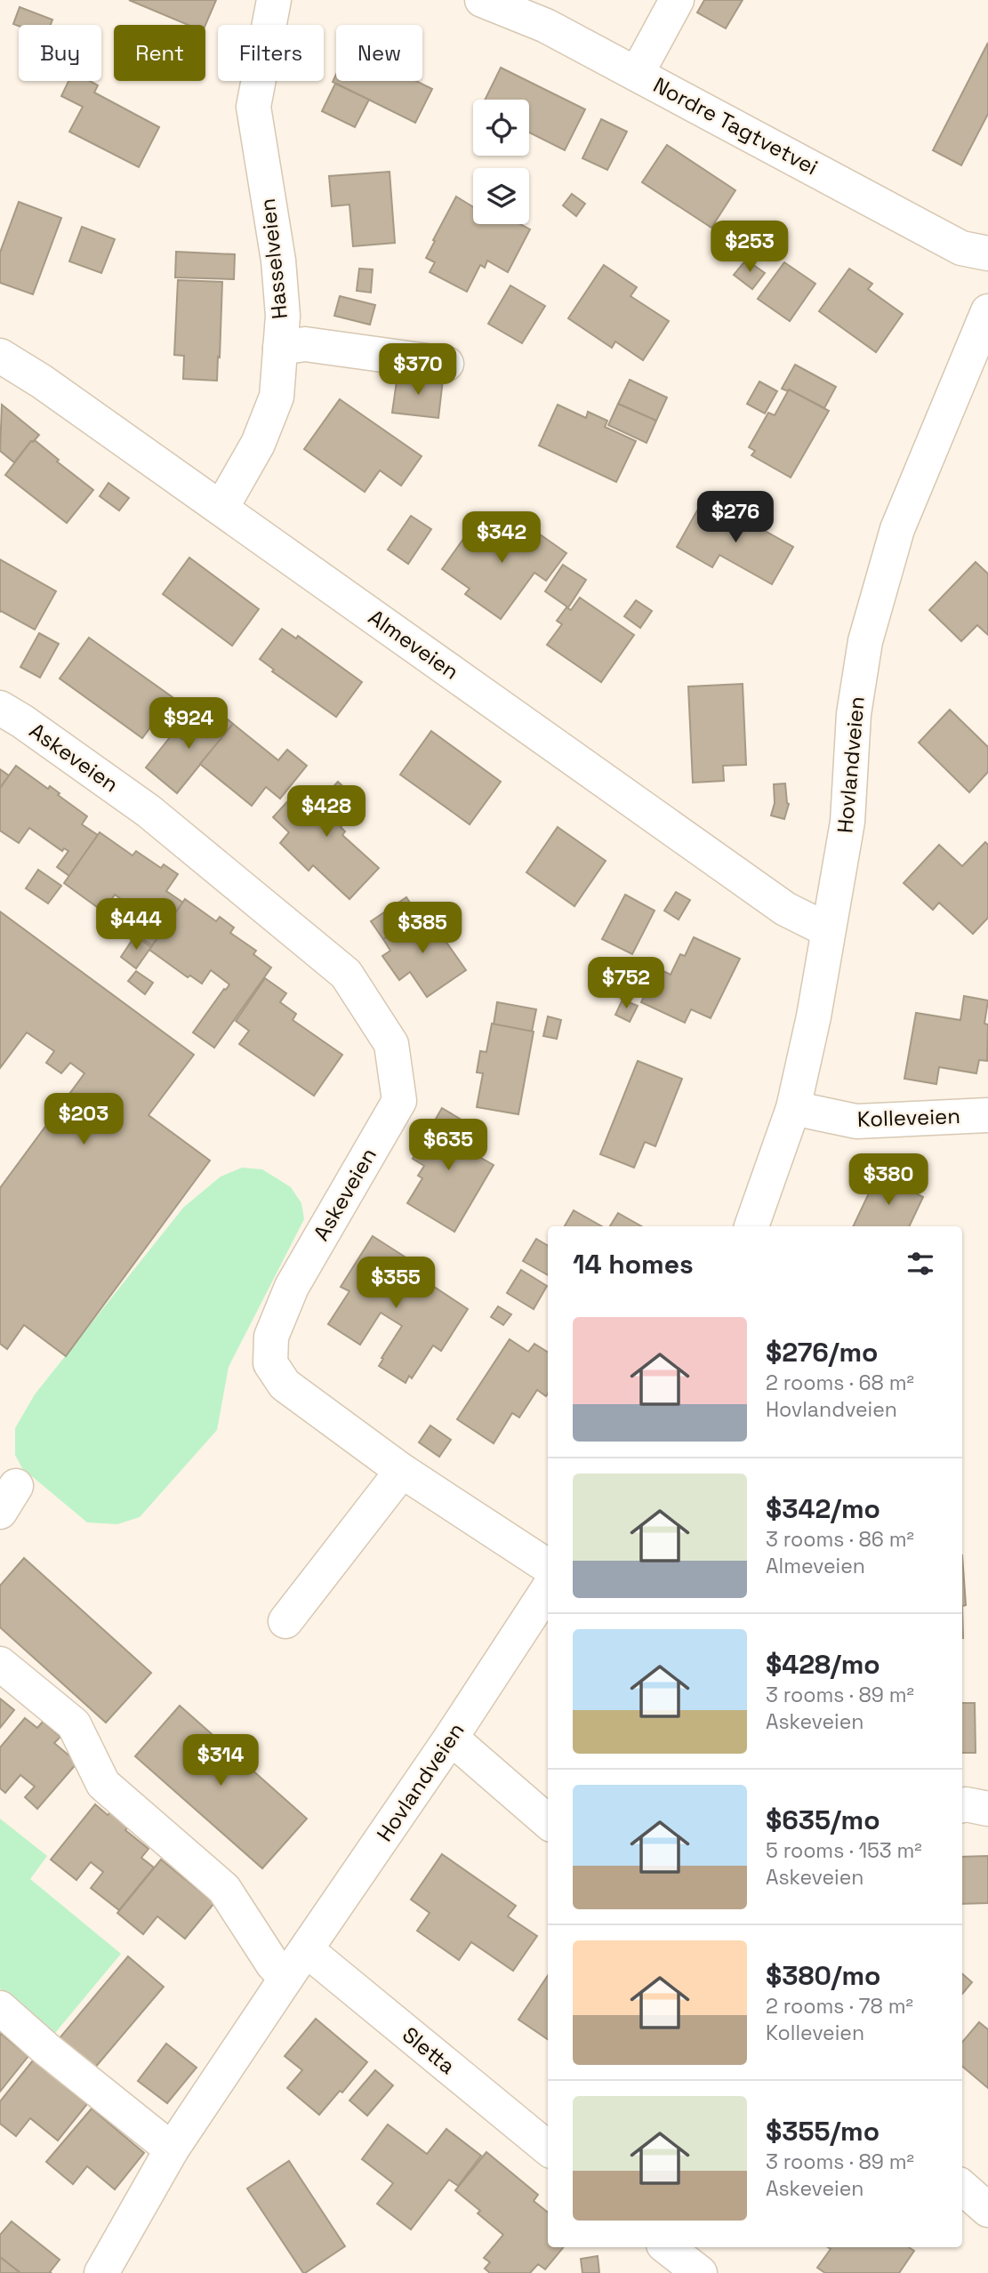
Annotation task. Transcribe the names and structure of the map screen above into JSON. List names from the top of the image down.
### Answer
{
  "streets": {
    "street": [
      "Nordre Tagtvetvei",
      "Hasselveien",
      "Almeveien",
      "Askeveien",
      "Hovlandveien",
      "Kolleveien",
      "Sletta"
    ]
  },
  "crossings": [
    ["Hasselveien", "Almeveien"],
    ["Almeveien", "Hovlandveien"],
    ["Hovlandveien", "Kolleveien"],
    ["Hovlandveien", "Sletta"]
  ],
  "page": {
    "chip": [
      "Buy",
      "Rent",
      "Filters",
      "New"
    ],
    "price": [
      "$253",
      "$370",
      "$276",
      "$342",
      "$924",
      "$428",
      "$444",
      "$385",
      "$752",
      "$203",
      "$635",
      "$380",
      "$355",
      "$314"
    ],
    "heading": "14 homes",
    "list": [
      {
        "name": "$276/mo",
        "note": "2 rooms · 68 m² · Hovlandveien"
      },
      {
        "name": "$342/mo",
        "note": "3 rooms · 86 m² · Almeveien"
      },
      {
        "name": "$428/mo",
        "note": "3 rooms · 89 m² · Askeveien"
      },
      {
        "name": "$635/mo",
        "note": "5 rooms · 153 m² · Askeveien"
      },
      {
        "name": "$380/mo",
        "note": "2 rooms · 78 m² · Kolleveien"
      },
      {
        "name": "$355/mo",
        "note": "3 rooms · 89 m² · Askeveien"
      }
    ]
  }
}
